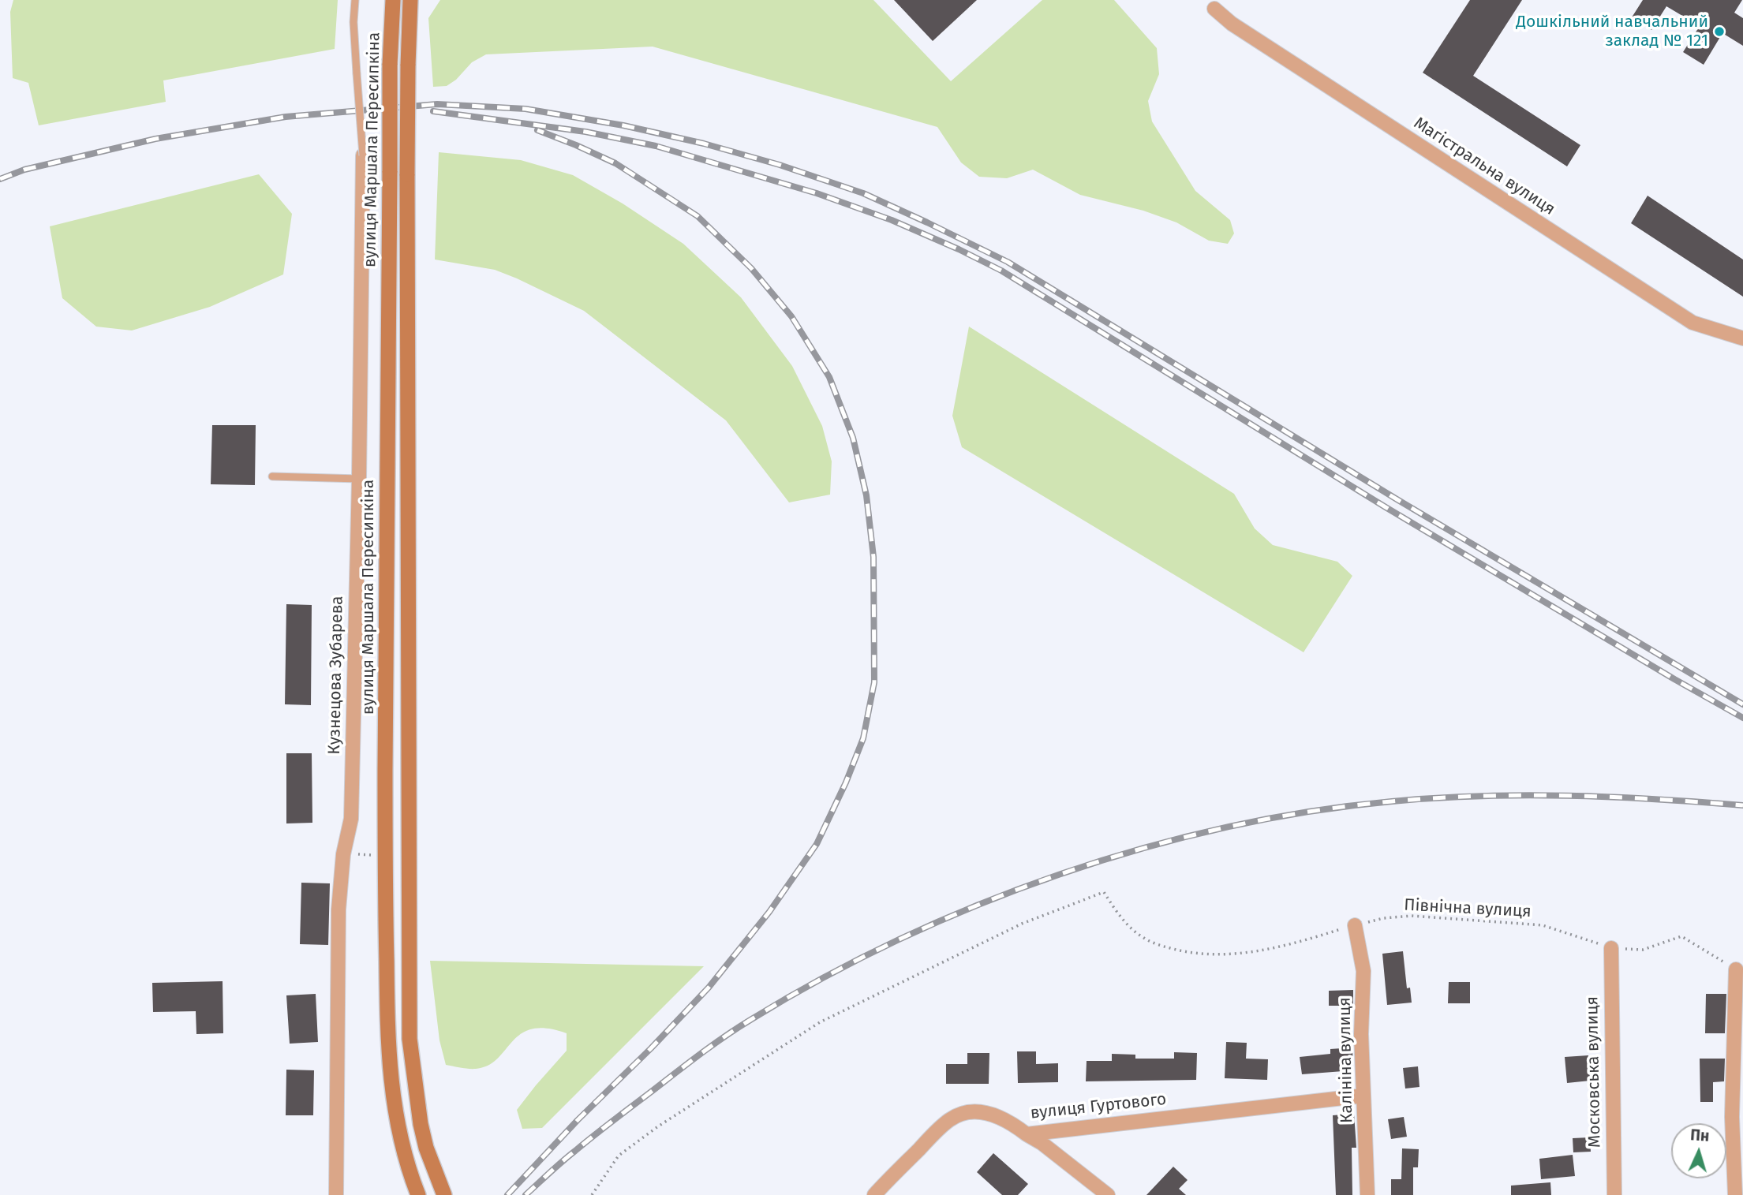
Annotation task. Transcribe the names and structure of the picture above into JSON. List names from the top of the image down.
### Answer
{
  "streets": {
    "main road": ["вулиця Маршала Пересипкіна"],
    "street": [
      "Магістральна вулиця",
      "Кузнецова Зубарева",
      "Калініна вулиця",
      "Московська вулиця",
      "вулиця Гуртового"
    ],
    "path": ["Північна вулиця"]
  },
  "crossings": [
    ["Північна вулиця", "Калініна вулиця"],
    ["Північна вулиця", "Московська вулиця"],
    ["Калініна вулиця", "вулиця Гуртового"]
  ],
  "places": ["Дошкільний навчальний заклад № 121"],
  "north": "top"
}
